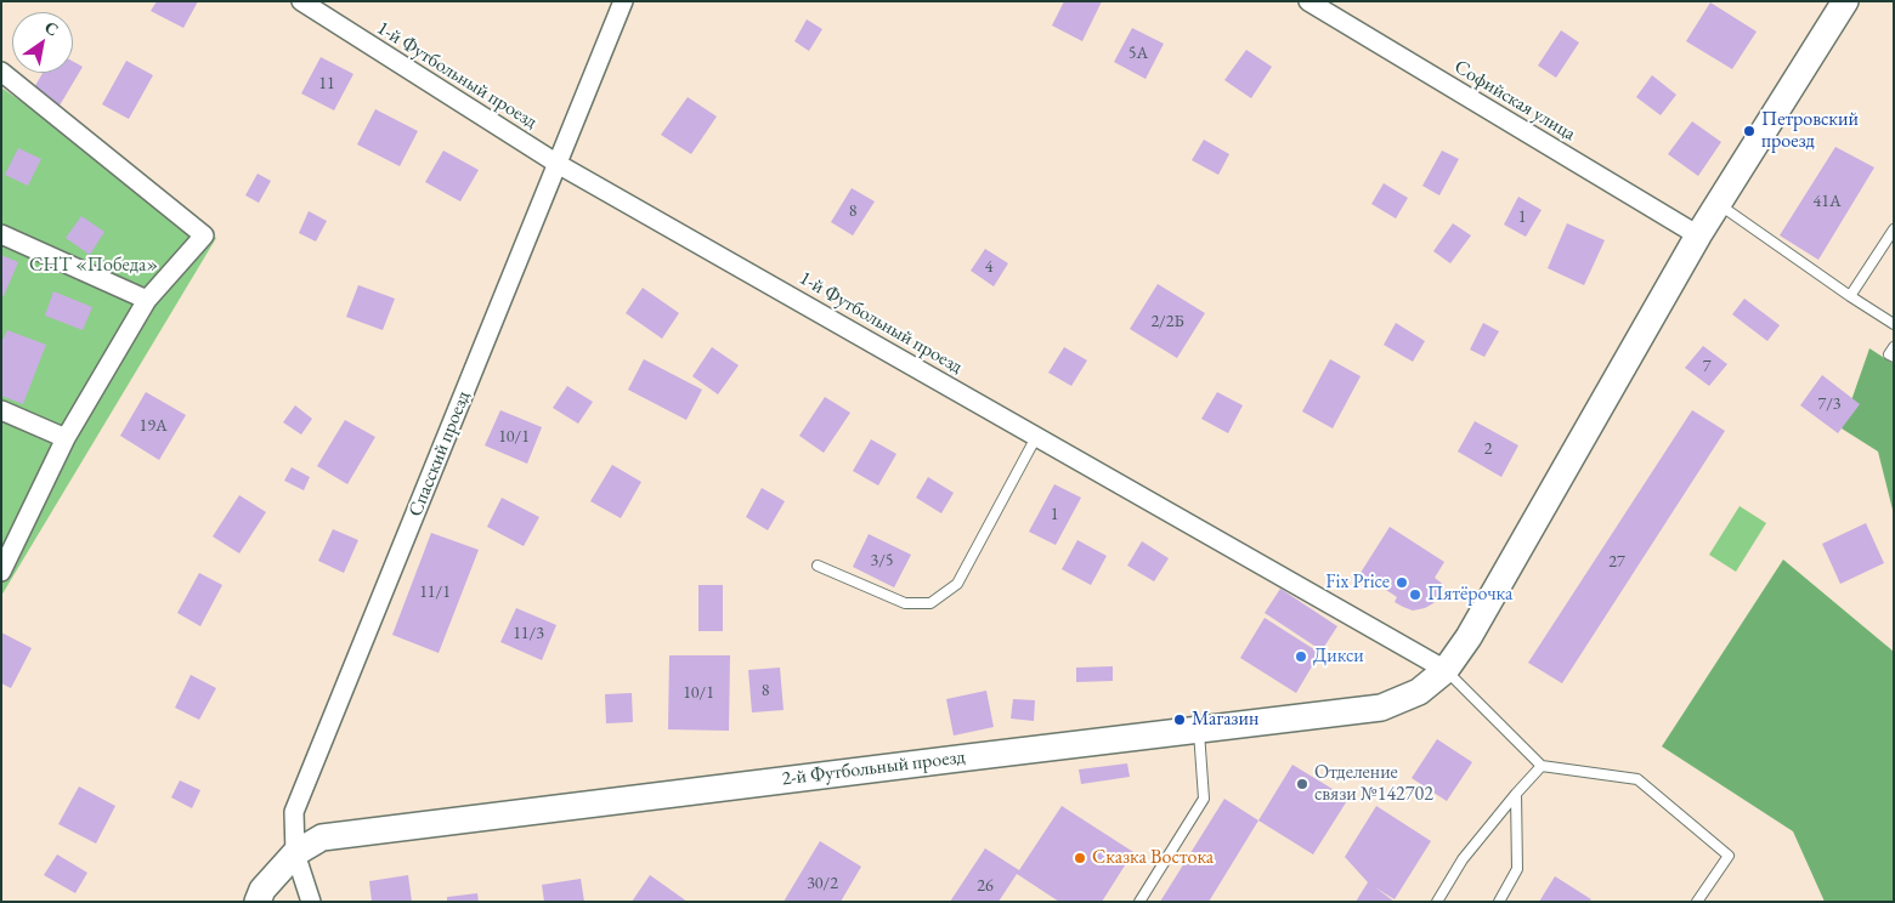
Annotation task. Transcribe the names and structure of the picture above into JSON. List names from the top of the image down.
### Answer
{
  "streets": {
    "street": [
      "1-й Футбольный проезд",
      "Софийская улица",
      "Спасский проезд",
      "2-й Футбольный проезд"
    ]
  },
  "crossings": [
    ["1-й Футбольный проезд", "Спасский проезд"],
    ["1-й Футбольный проезд", "2-й Футбольный проезд"],
    ["Спасский проезд", "2-й Футбольный проезд"]
  ],
  "parks": ["СНТ «Победа»"],
  "places": [
    "Петровский проезд",
    "Fix Price",
    "Пятёрочка",
    "Дикси",
    "Магазин",
    "Отделение связи №142702",
    "Сказка Востока"
  ],
  "house_numbers": [
    "5А",
    "11",
    "41А",
    "8",
    "1",
    "4",
    "2/2Б",
    "7",
    "7/3",
    "19А",
    "10/1",
    "2",
    "1",
    "3/5",
    "27",
    "11/1",
    "11/3",
    "8",
    "10/1",
    "30/2",
    "26"
  ],
  "north": "top right"
}
